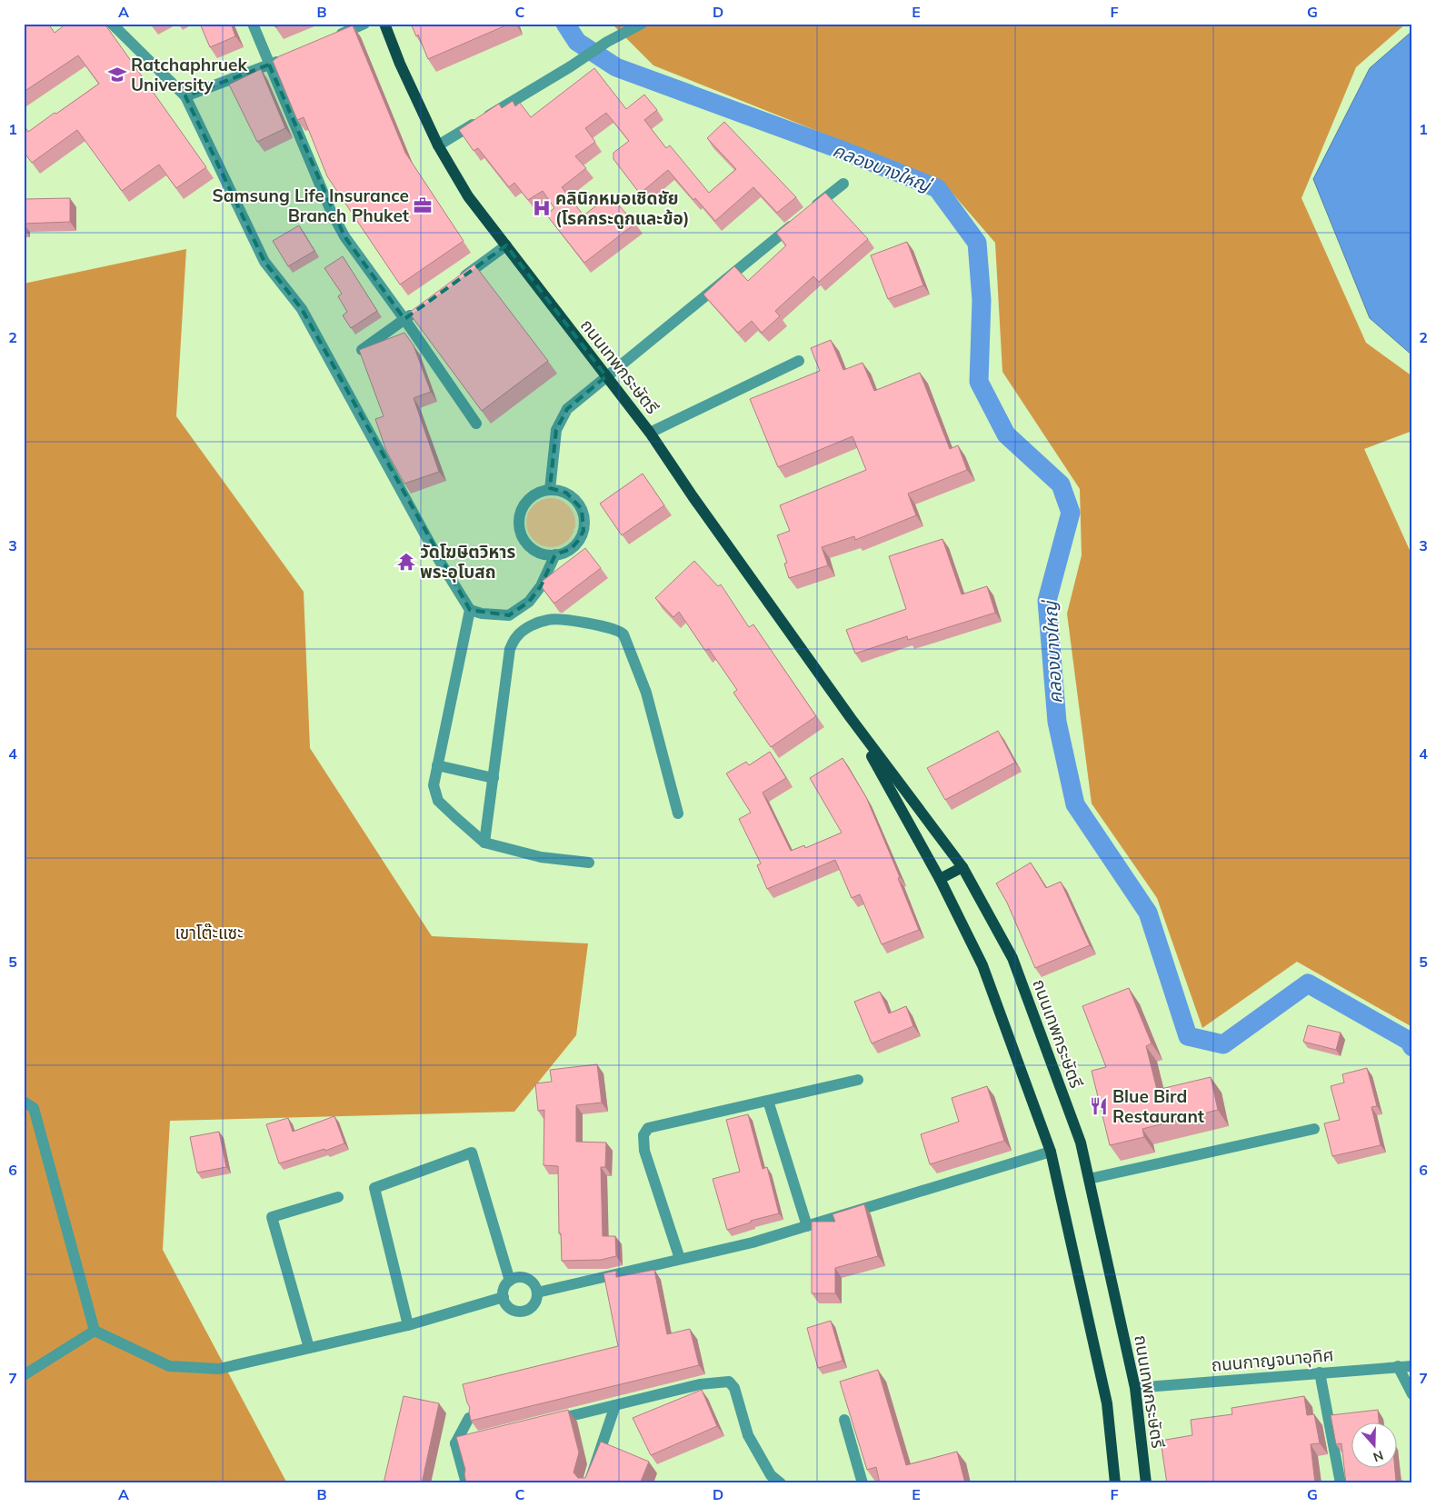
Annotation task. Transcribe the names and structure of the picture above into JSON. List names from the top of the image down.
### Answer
{
  "streets": {
    "main road": ["ถนนเทพกระษัตรี"],
    "street": ["ถนนกาญจนาอุทิศ"]
  },
  "crossings": [
    ["ถนนเทพกระษัตรี", "ถนนกาญจนาอุทิศ"]
  ],
  "water": ["คลองบางใหญ่"],
  "parks": ["เขาโต๊ะแซะ"],
  "places": {
    "school or university": ["Ratchaphruek University"],
    "office": ["Samsung Life Insurance Branch Phuket"],
    "hospital": ["คลินิกหมอเชิดชัย (โรคกระดูกและข้อ)"],
    "temple": ["วัดโฆษิตวิหาร พระอุโบสถ"],
    "restaurant": ["Blue Bird Restaurant"]
  },
  "north": "bottom",
  "grid": {
    "columns": [
      "A",
      "B",
      "C",
      "D",
      "E",
      "F",
      "G"
    ],
    "rows": [
      "1",
      "2",
      "3",
      "4",
      "5",
      "6",
      "7"
    ]
  }
}
